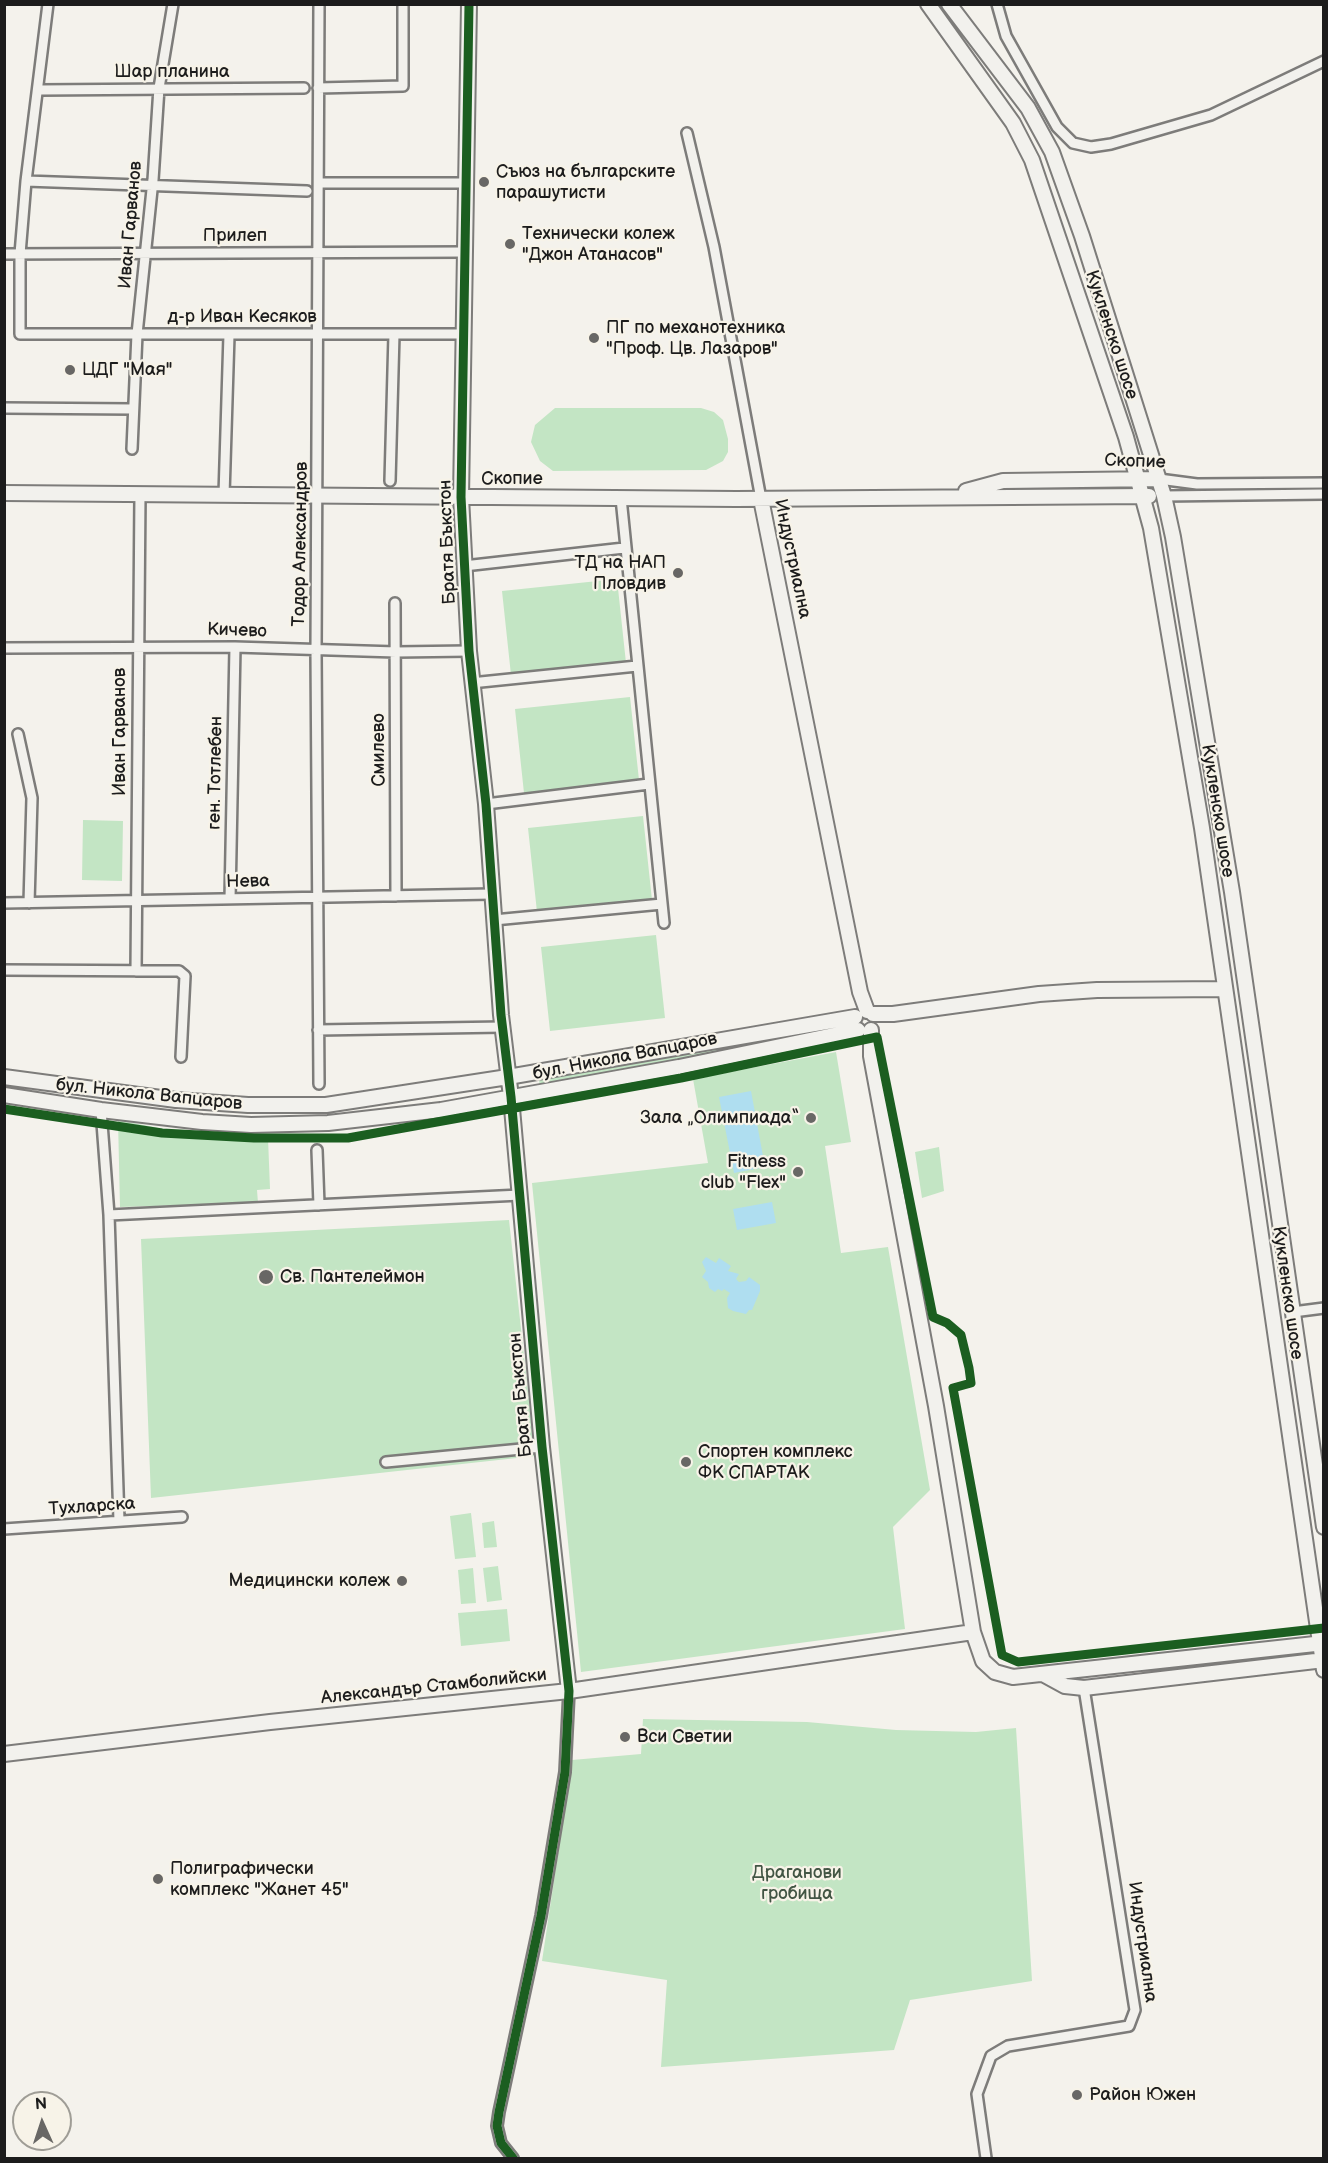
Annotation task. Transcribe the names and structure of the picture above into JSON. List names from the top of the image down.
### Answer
{
  "streets": {
    "street": [
      "Шар планина",
      "Иван Гарванов",
      "Прилеп",
      "д-р Иван Кесяков",
      "Кукленско шосе",
      "Скопие",
      "Братя Бъкстон",
      "Тодор Александров",
      "Индустриална",
      "Кичево",
      "Смилево",
      "ген. Тотлебен",
      "Нева",
      "бул. Никола Вапцаров",
      "Тухларска",
      "Александър Стамболийски"
    ]
  },
  "crossings": [
    ["Шар планина", "Иван Гарванов"],
    ["Иван Гарванов", "Прилеп"],
    ["Иван Гарванов", "д-р Иван Кесяков"],
    ["Иван Гарванов", "Скопие"],
    ["Иван Гарванов", "Кичево"],
    ["Иван Гарванов", "Нева"],
    ["Прилеп", "д-р Иван Кесяков"],
    ["Прилеп", "Братя Бъкстон"],
    ["Прилеп", "Тодор Александров"],
    ["д-р Иван Кесяков", "Братя Бъкстон"],
    ["д-р Иван Кесяков", "Тодор Александров"],
    ["Кукленско шосе", "Скопие"],
    ["Кукленско шосе", "Индустриална"],
    ["Кукленско шосе", "бул. Никола Вапцаров"],
    ["Скопие", "Братя Бъкстон"],
    ["Скопие", "Тодор Александров"],
    ["Скопие", "Индустриална"],
    ["Братя Бъкстон", "Кичево"],
    ["Братя Бъкстон", "Нева"],
    ["Братя Бъкстон", "бул. Никола Вапцаров"],
    ["Братя Бъкстон", "Александър Стамболийски"],
    ["Тодор Александров", "Кичево"],
    ["Тодор Александров", "Нева"],
    ["Индустриална", "бул. Никола Вапцаров"],
    ["Индустриална", "Александър Стамболийски"],
    ["Кичево", "Смилево"],
    ["Кичево", "ген. Тотлебен"],
    ["Смилево", "Нева"],
    ["ген. Тотлебен", "Нева"]
  ],
  "parks": ["Драганови гробища"],
  "places": [
    "Съюз на българските парашутисти",
    "Технически колеж \"Джон Атанасов\"",
    "ПГ по механотехника \"Проф. Цв. Лазаров\"",
    "ЦДГ \"Мая\"",
    "ТД на НАП Пловдив",
    "Зала „Олимпиада“",
    "Fitness club \"Flex\"",
    "Св. Пантелеймон",
    "Спортен комплекс ФК СПАРТАК",
    "Медицински колеж",
    "Вси Светии",
    "Полиграфически комплекс \"Жанет 45\"",
    "Район Южен"
  ],
  "north": "top"
}
